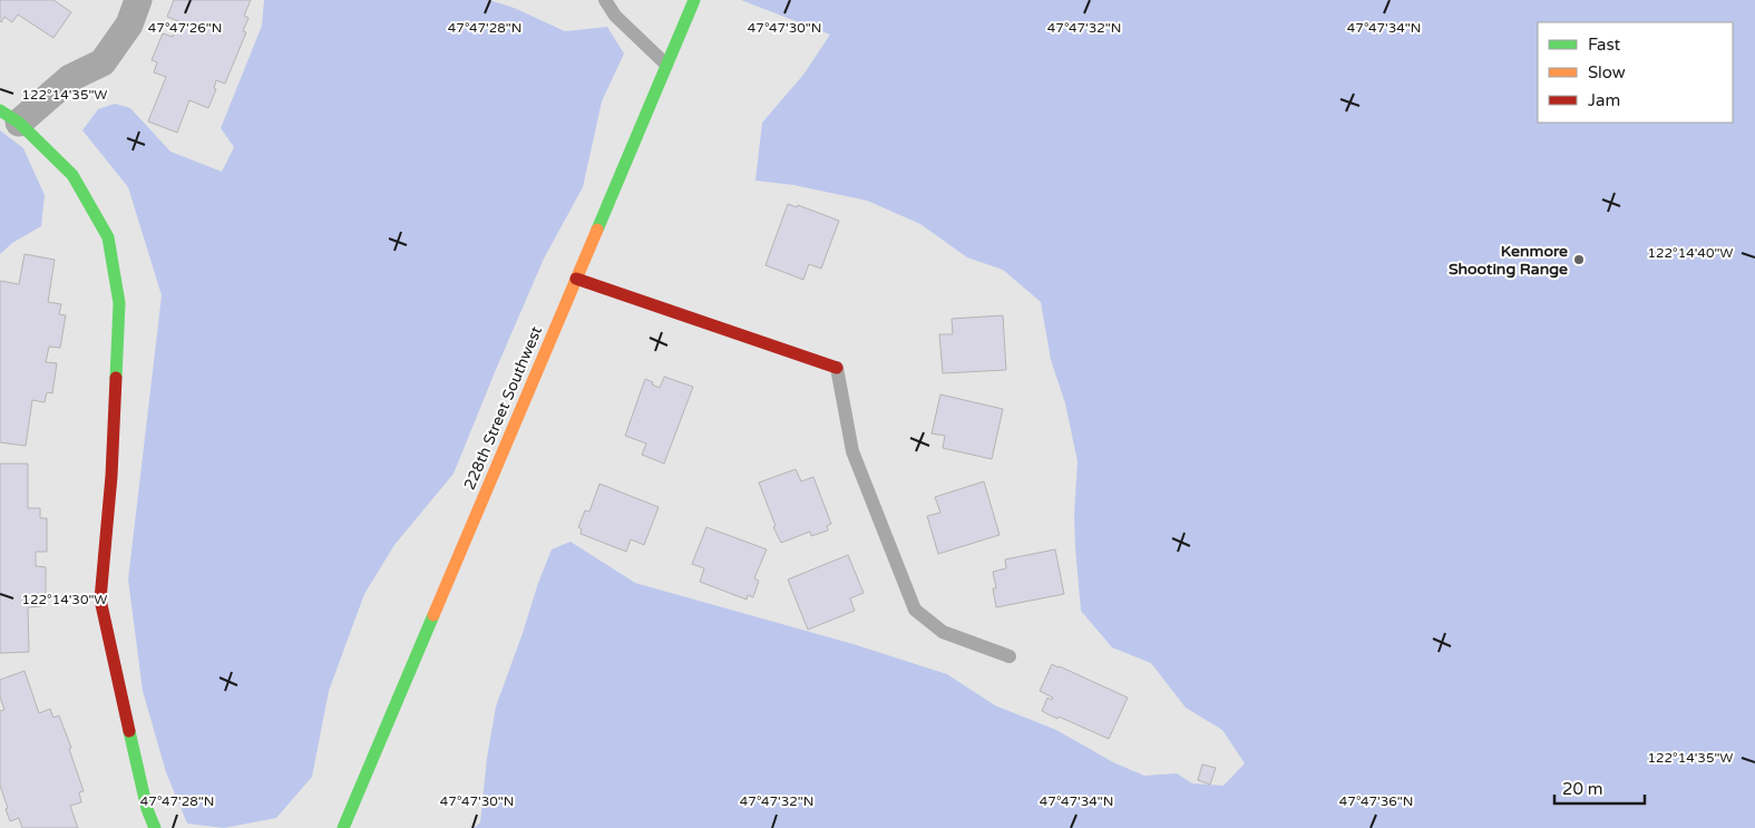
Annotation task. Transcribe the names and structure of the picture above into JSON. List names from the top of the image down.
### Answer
{
  "streets": {
    "street": ["228th Street Southwest"]
  },
  "places": ["Kenmore Shooting Range"],
  "legend": ["Fast", "Slow", "Jam"],
  "scale_bar": "20 m",
  "coordinates": [
    "47°47'26\"N",
    "47°47'28\"N",
    "47°47'30\"N",
    "47°47'32\"N",
    "47°47'34\"N",
    "122°14'35\"W",
    "122°14'40\"W",
    "122°14'30\"W",
    "47°47'36\"N"
  ]
}
